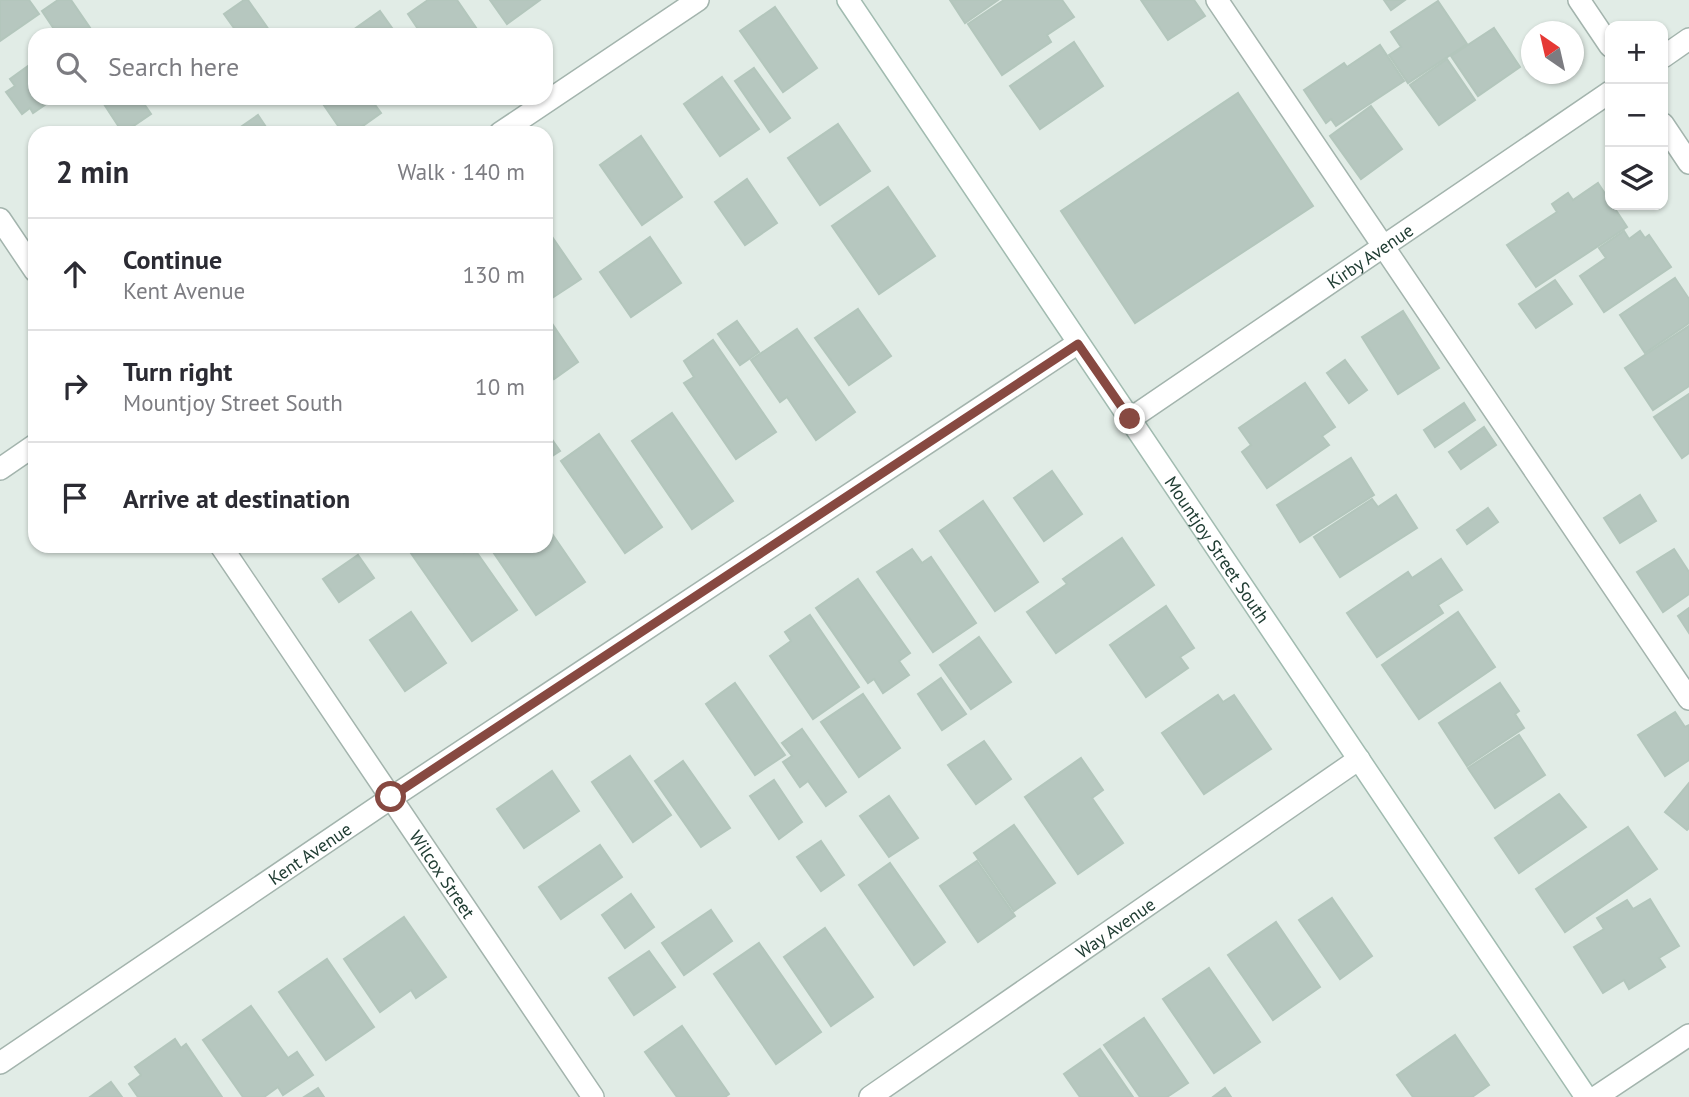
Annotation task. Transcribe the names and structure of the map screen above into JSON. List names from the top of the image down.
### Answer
{
  "streets": {
    "street": [
      "Kirby Avenue",
      "Mountjoy Street South",
      "Kent Avenue",
      "Wilcox Street",
      "Way Avenue"
    ]
  },
  "crossings": [
    ["Kirby Avenue", "Mountjoy Street South"],
    ["Mountjoy Street South", "Kent Avenue"],
    ["Mountjoy Street South", "Way Avenue"],
    ["Kent Avenue", "Wilcox Street"]
  ],
  "north": "top left",
  "page": {
    "map_buttons": ["+", "−"],
    "search": "Search here",
    "heading": ["2 min", "Walk · 140 m"],
    "list": [
      ["Continue", "Kent Avenue", "130 m"],
      ["Turn right", "Mountjoy Street South", "10 m"],
      "Arrive at destination"
    ]
  }
}
